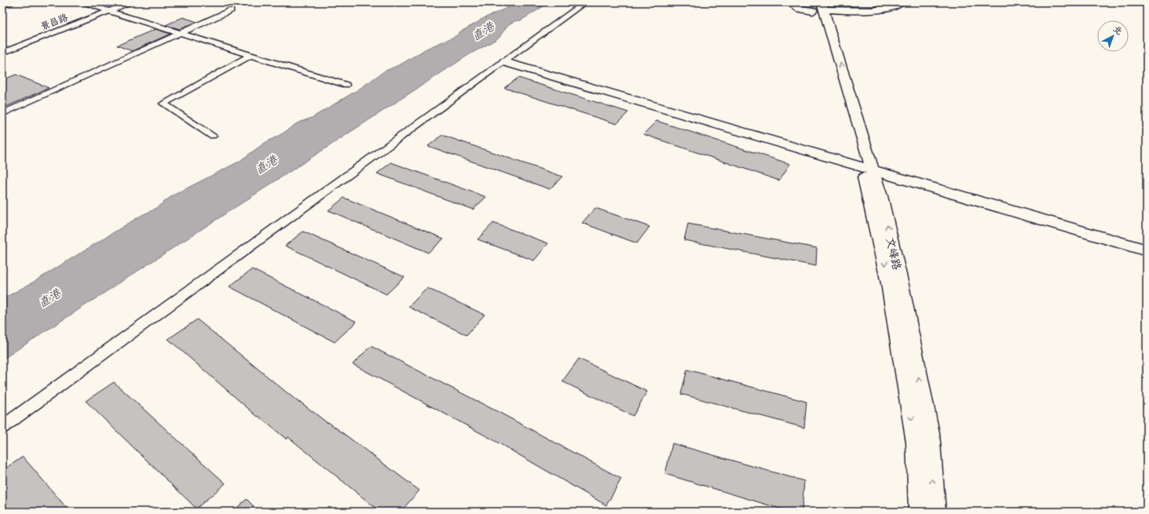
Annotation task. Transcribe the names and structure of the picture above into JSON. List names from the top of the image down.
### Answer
{
  "streets": {
    "street": ["景昌路", "文峰路"]
  },
  "water": ["直港"],
  "north": "top right"
}
